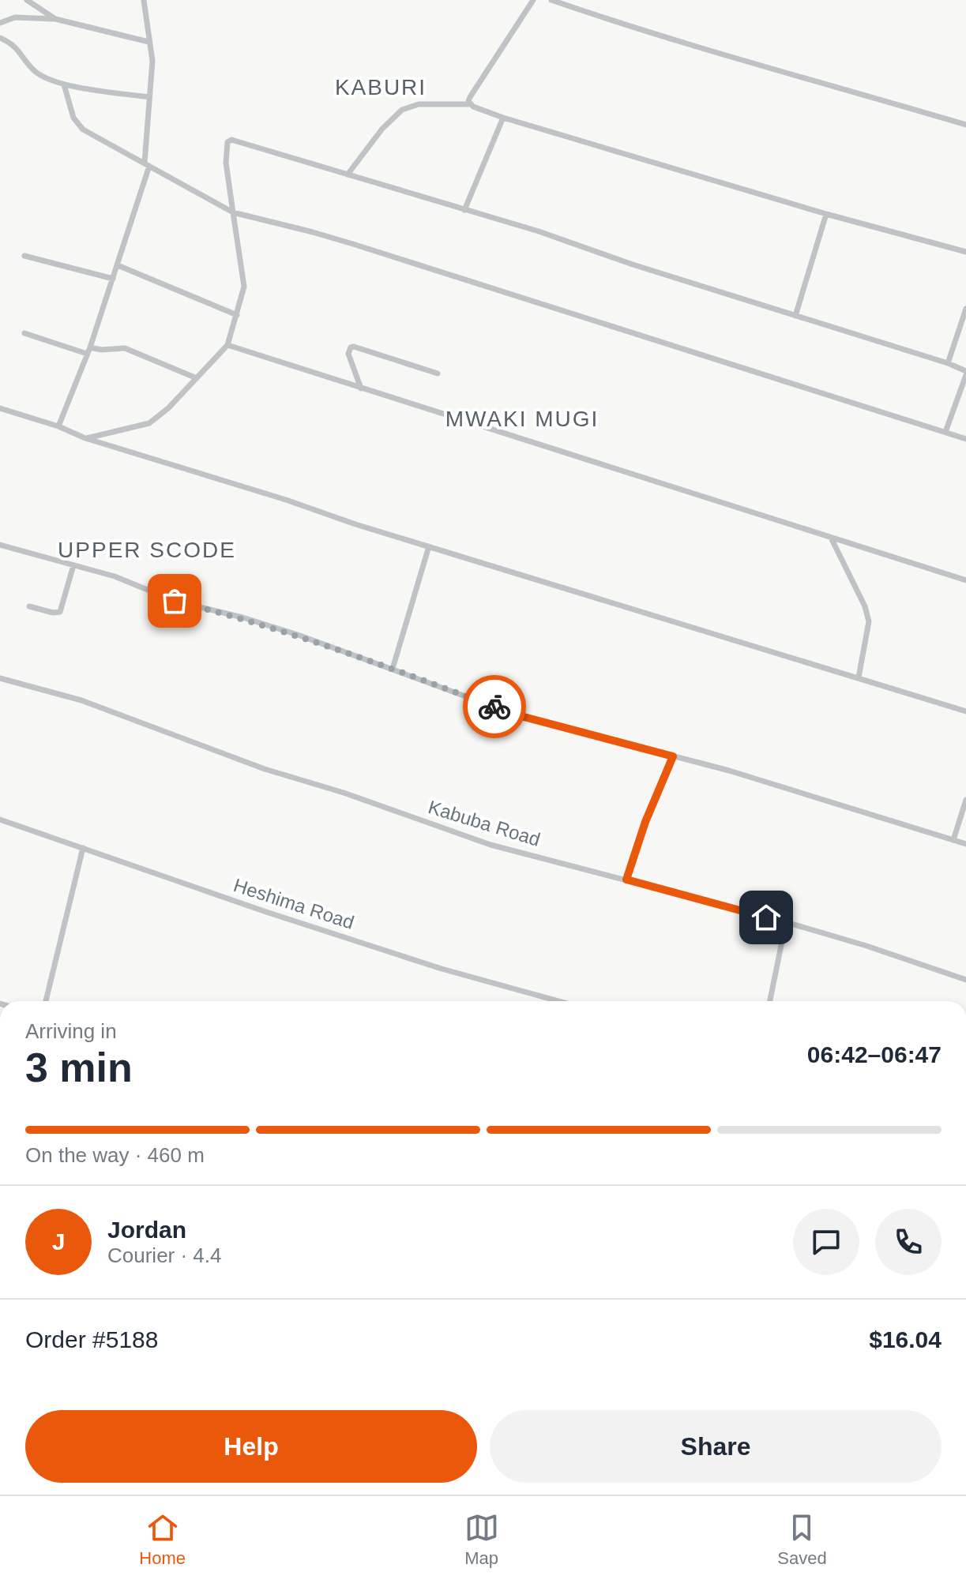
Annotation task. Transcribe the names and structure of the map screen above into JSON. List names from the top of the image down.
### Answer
{
  "streets": {
    "street": ["Kabuba Road", "Heshima Road"]
  },
  "districts": ["KABURI", "MWAKI MUGI", "UPPER SCODE"],
  "page": {
    "heading": ["3 min", "Arriving in", "06:42–06:47"],
    "panel": [
      "Jordan",
      "Courier · 4.4",
      "Order #5188",
      "$16.04"
    ],
    "bar": "On the way · 460 m",
    "round": "J",
    "buttons": ["Help", "Share"],
    "tabs": ["Home", "Map", "Saved"]
  }
}
